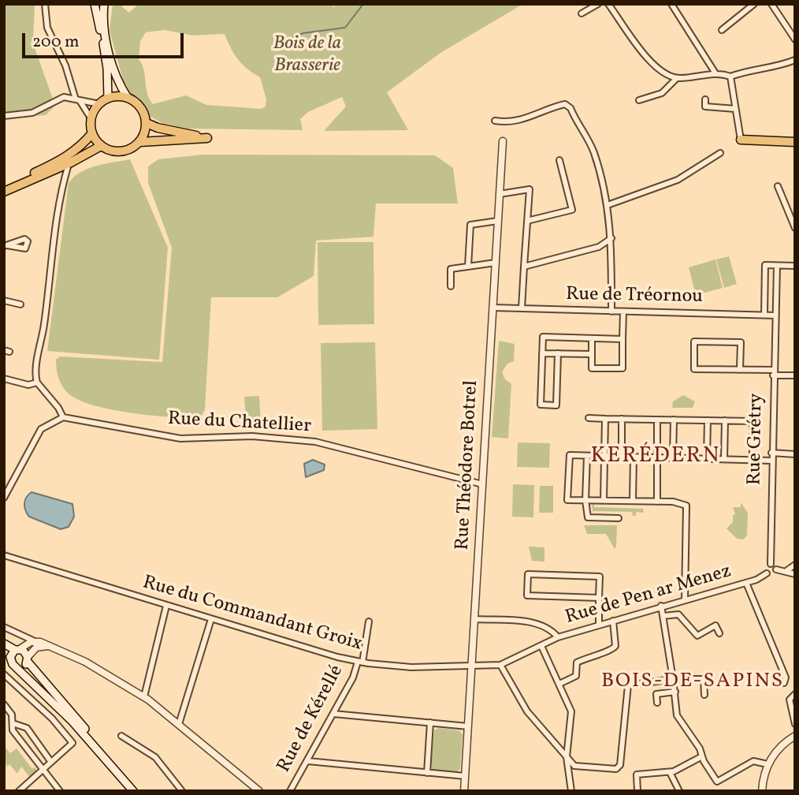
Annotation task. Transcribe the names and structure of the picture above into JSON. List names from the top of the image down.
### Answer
{
  "streets": {
    "street": [
      "Rue de Tréornou",
      "Rue du Chatellier",
      "Rue Grétry",
      "Rue Théodore Botrel",
      "Rue de Pen ar Menez",
      "Rue du Commandant Groix",
      "Rue de Kérellé"
    ]
  },
  "crossings": [
    ["Rue de Tréornou", "Rue Grétry"],
    ["Rue de Tréornou", "Rue Théodore Botrel"],
    ["Rue du Chatellier", "Rue Théodore Botrel"],
    ["Rue Théodore Botrel", "Rue de Pen ar Menez"],
    ["Rue Théodore Botrel", "Rue du Commandant Groix"],
    ["Rue de Pen ar Menez", "Rue du Commandant Groix"],
    ["Rue du Commandant Groix", "Rue de Kérellé"]
  ],
  "districts": ["KERÉDERN", "BOIS-DE-SAPINS"],
  "parks": ["Bois de la Brasserie"],
  "scale_bar": "200 m"
}
